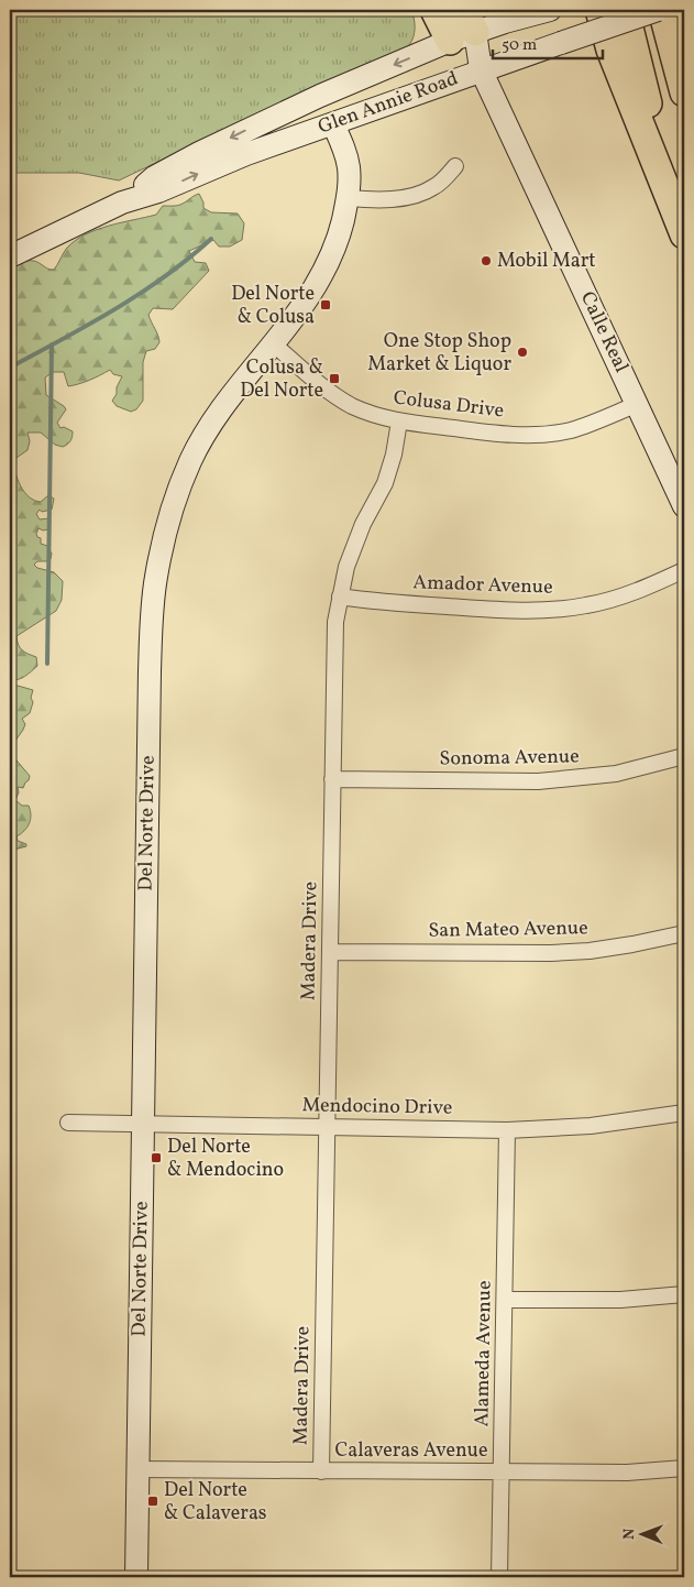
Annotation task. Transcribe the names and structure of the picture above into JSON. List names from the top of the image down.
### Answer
{
  "streets": {
    "street": [
      "Glen Annie Road",
      "Calle Real",
      "Colusa Drive",
      "Amador Avenue",
      "Sonoma Avenue",
      "Del Norte Drive",
      "San Mateo Avenue",
      "Madera Drive",
      "Mendocino Drive",
      "Alameda Avenue",
      "Calaveras Avenue"
    ]
  },
  "crossings": [
    ["Glen Annie Road", "Calle Real"],
    ["Glen Annie Road", "Del Norte Drive"],
    ["Calle Real", "Colusa Drive"],
    ["Colusa Drive", "Del Norte Drive"],
    ["Colusa Drive", "Madera Drive"],
    ["Amador Avenue", "Madera Drive"],
    ["Sonoma Avenue", "Madera Drive"],
    ["Del Norte Drive", "Mendocino Drive"],
    ["Del Norte Drive", "Calaveras Avenue"],
    ["San Mateo Avenue", "Madera Drive"],
    ["Madera Drive", "Mendocino Drive"],
    ["Madera Drive", "Calaveras Avenue"],
    ["Mendocino Drive", "Alameda Avenue"],
    ["Alameda Avenue", "Calaveras Avenue"]
  ],
  "places": {
    "other": ["Mobil Mart", "One Stop Shop Market & Liquor"],
    "transit": [
      "Del Norte & Colusa",
      "Colusa & Del Norte",
      "Del Norte & Mendocino",
      "Del Norte & Calaveras"
    ]
  },
  "scale_bar": "50 m",
  "north": "left"
}
